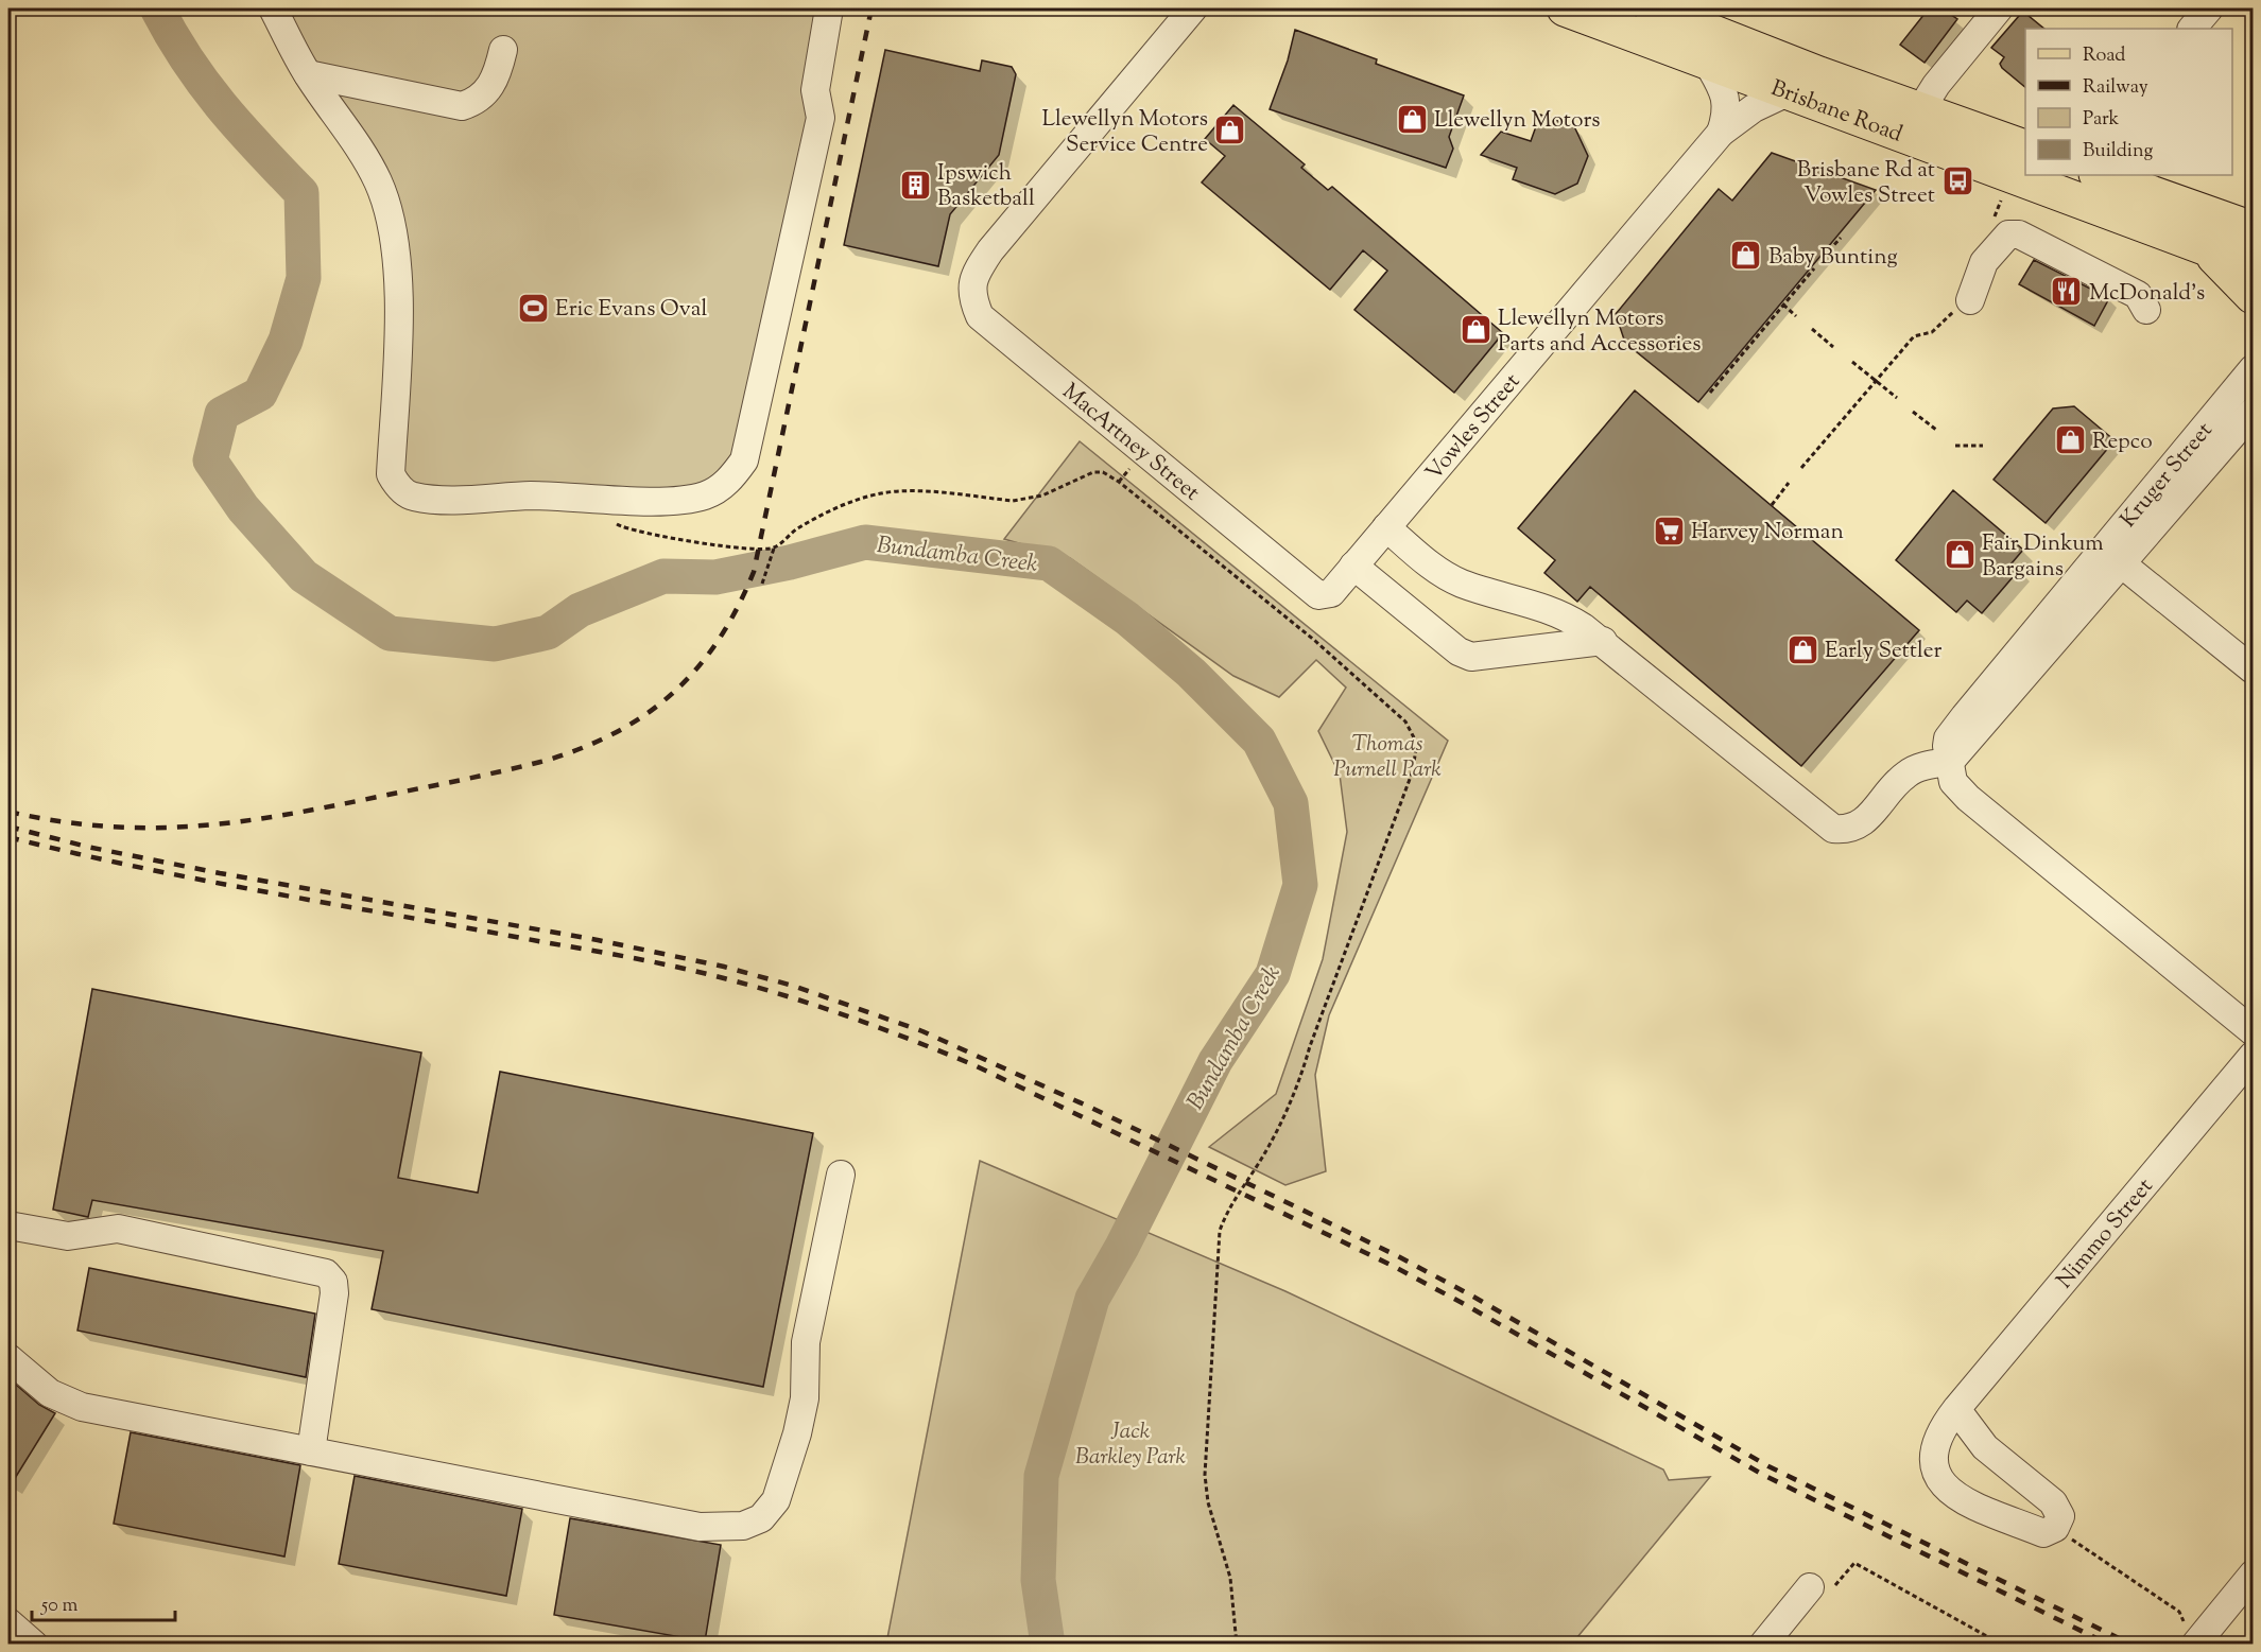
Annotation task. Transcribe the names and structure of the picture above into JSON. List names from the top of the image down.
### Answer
{
  "streets": {
    "main road": ["Brisbane Road"],
    "street": [
      "Vowles Street",
      "MacArtney Street",
      "Kruger Street",
      "Nimmo Street"
    ]
  },
  "crossings": [
    ["Brisbane Road", "Vowles Street"],
    ["Vowles Street", "MacArtney Street"]
  ],
  "water": ["Bundamba Creek"],
  "parks": ["Thomas Purnell Park", "Jack Barkley Park"],
  "places": {
    "shop": [
      "Llewellyn Motors",
      "Llewellyn Motors Service Centre",
      "Baby Bunting",
      "Llewellyn Motors Parts and Accessories",
      "Repco",
      "Fair Dinkum Bargains",
      "Early Settler"
    ],
    "bus stop": ["Brisbane Rd at Vowles Street"],
    "building": ["Ipswich Basketball"],
    "restaurant": ["McDonald's"],
    "sports": ["Eric Evans Oval"],
    "supermarket": ["Harvey Norman"]
  },
  "legend": [
    "Road",
    "Railway",
    "Park",
    "Building"
  ],
  "scale_bar": "50 m"
}
